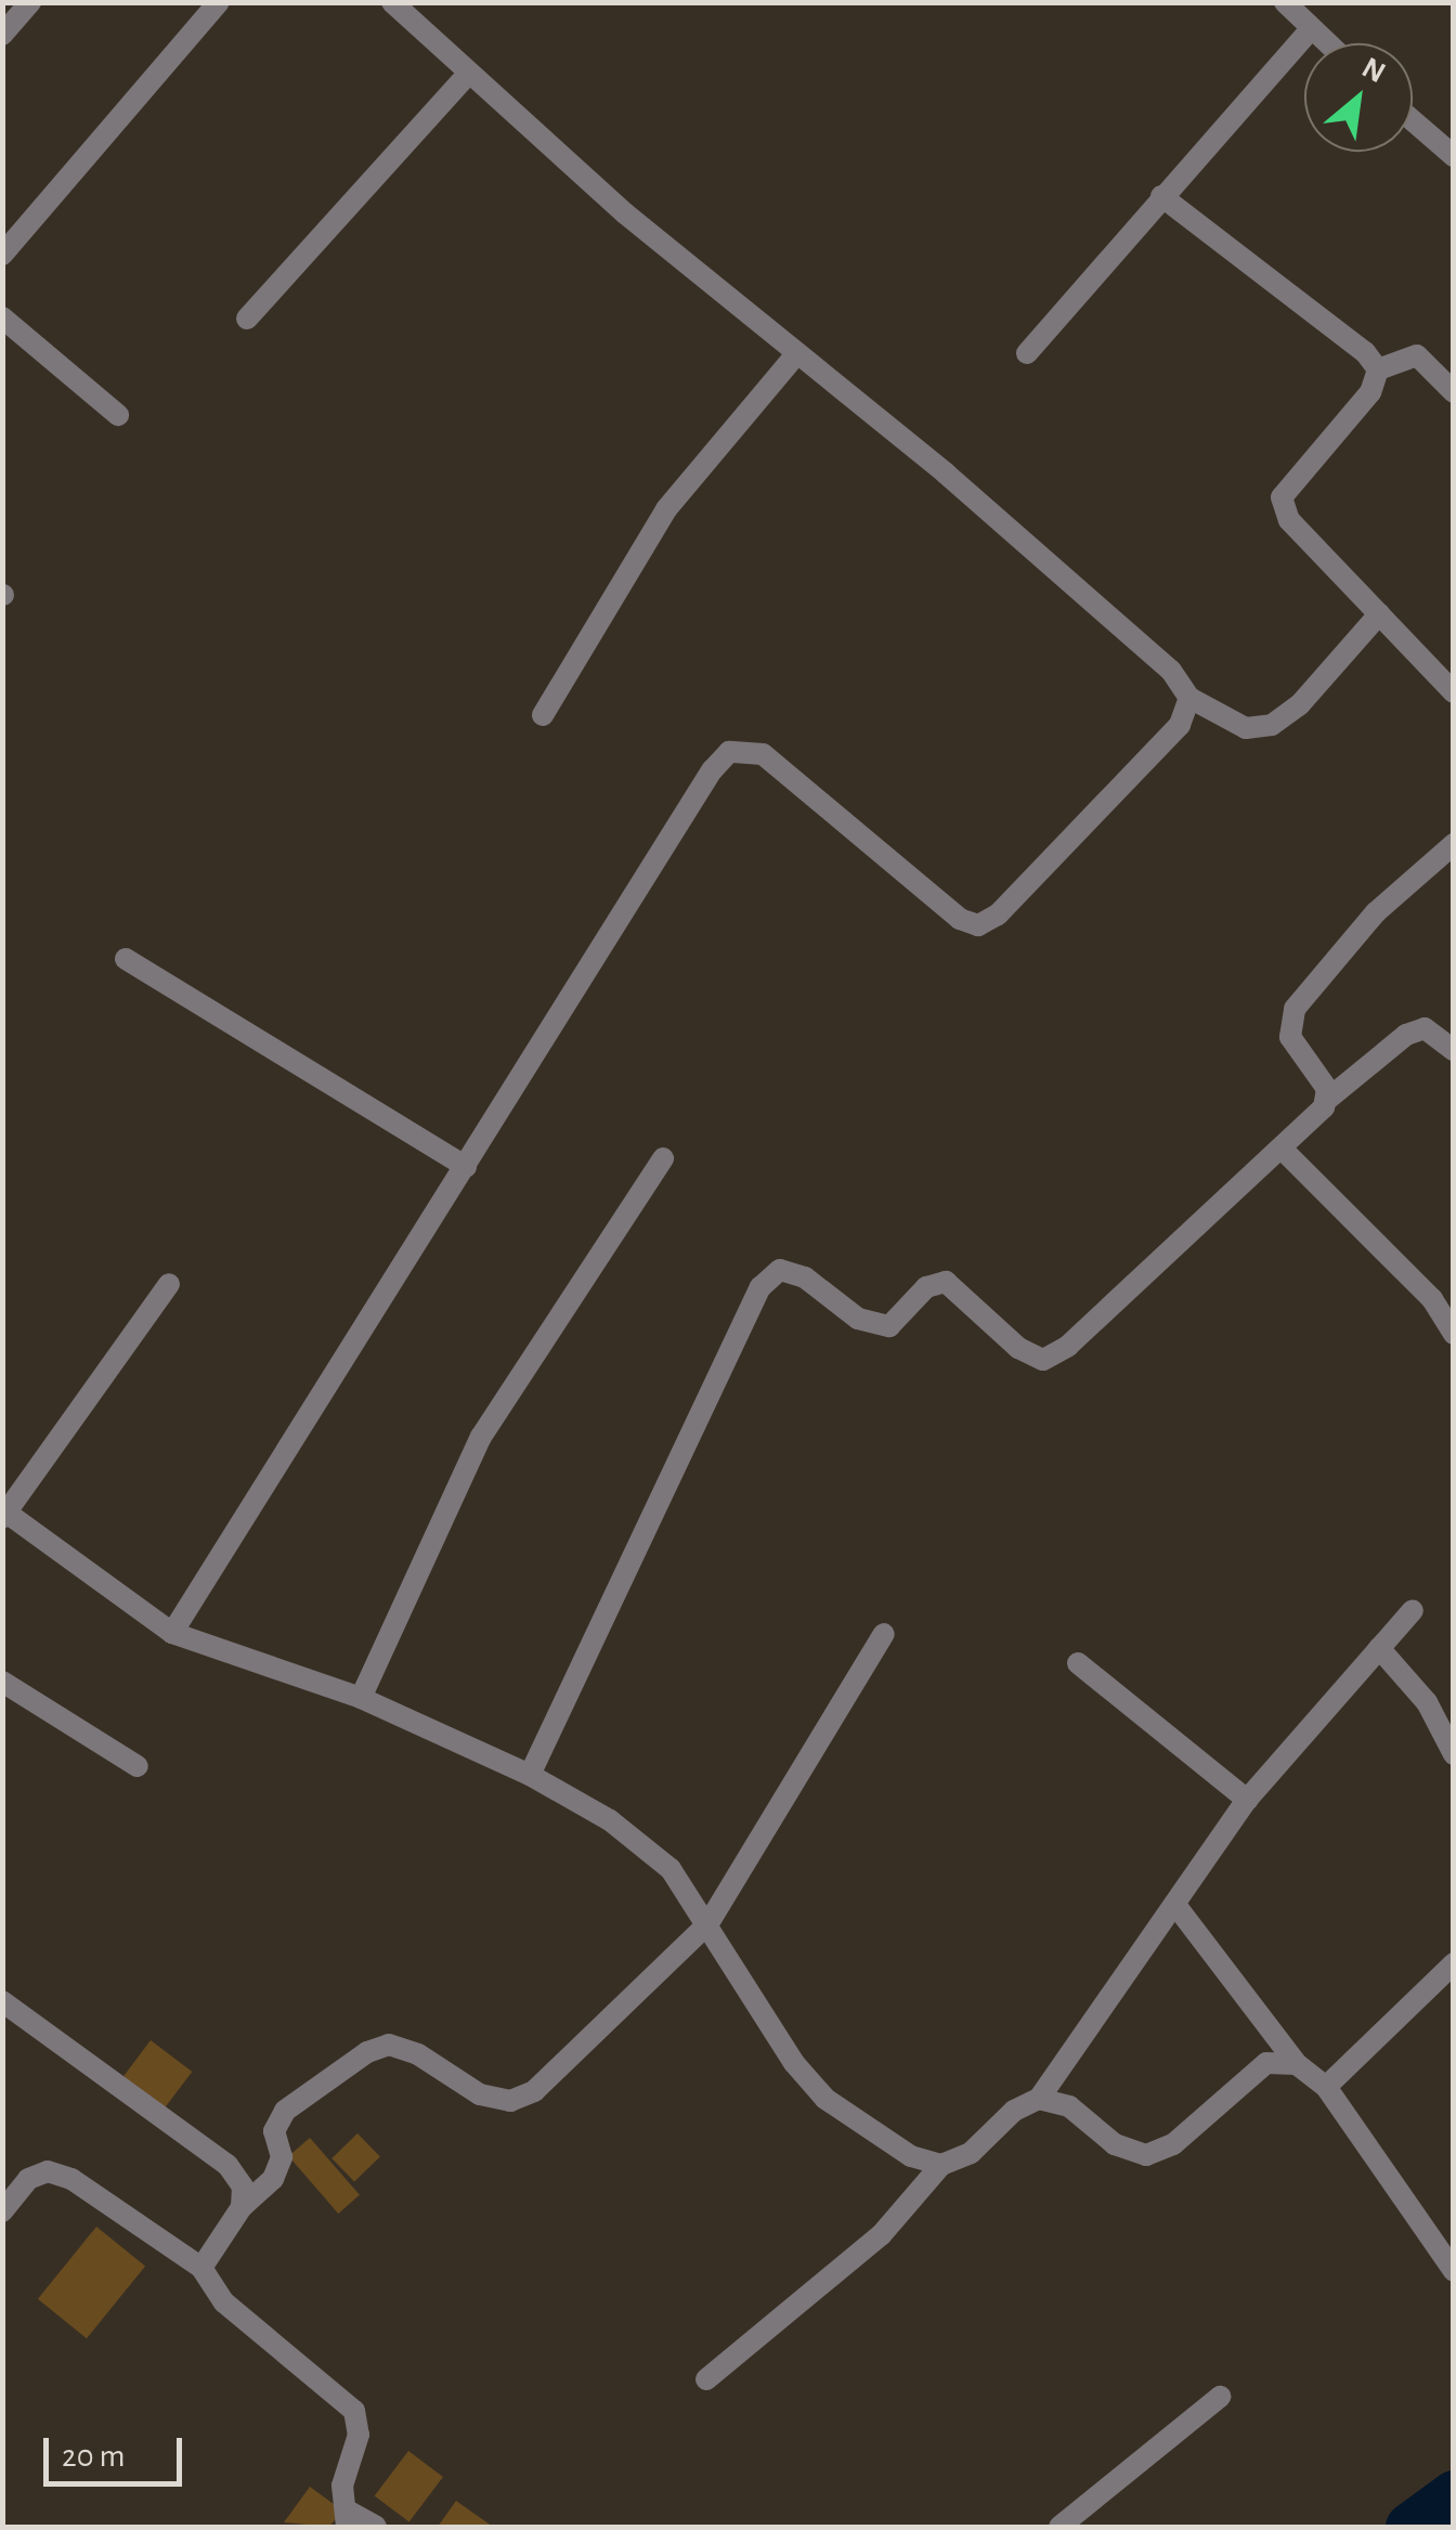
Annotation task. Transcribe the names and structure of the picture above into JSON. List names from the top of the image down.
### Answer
{
  "scale_bar": "20 m",
  "north": "top right"
}
